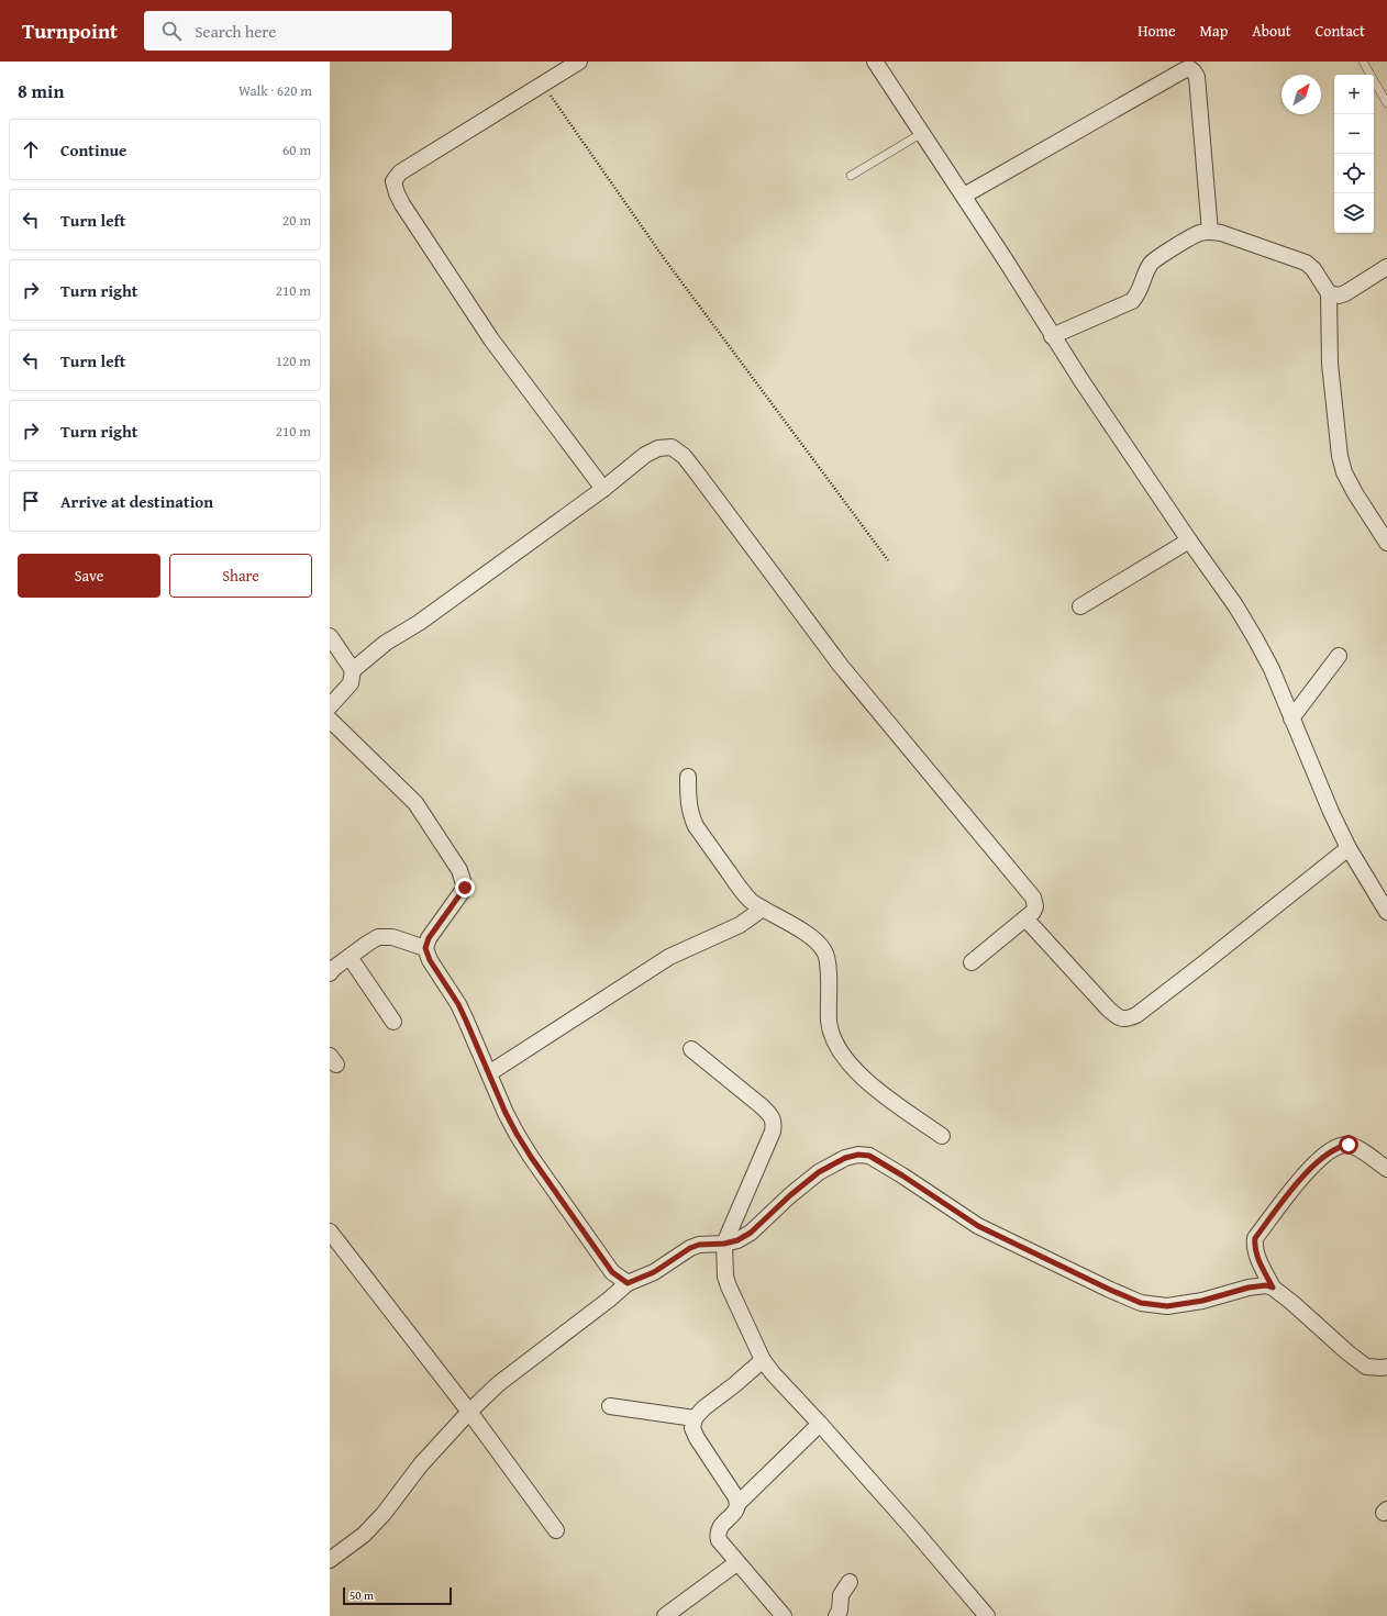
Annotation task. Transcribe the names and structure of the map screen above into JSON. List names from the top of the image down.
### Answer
{
  "scale_bar": "50 m",
  "north": "top right",
  "page": {
    "header": "Turnpoint",
    "search": "Search here",
    "nav": [
      "Home",
      "Map",
      "About",
      "Contact"
    ],
    "heading": ["8 min", "Walk · 620 m"],
    "map_buttons": ["+", "−"],
    "list": [
      ["Continue", "60 m"],
      ["Turn left", "20 m"],
      ["Turn right", "210 m"],
      ["Turn left", "120 m"],
      ["Turn right", "210 m"],
      "Arrive at destination"
    ],
    "buttons": ["Save", "Share"],
    "scale": "50 m"
  }
}
